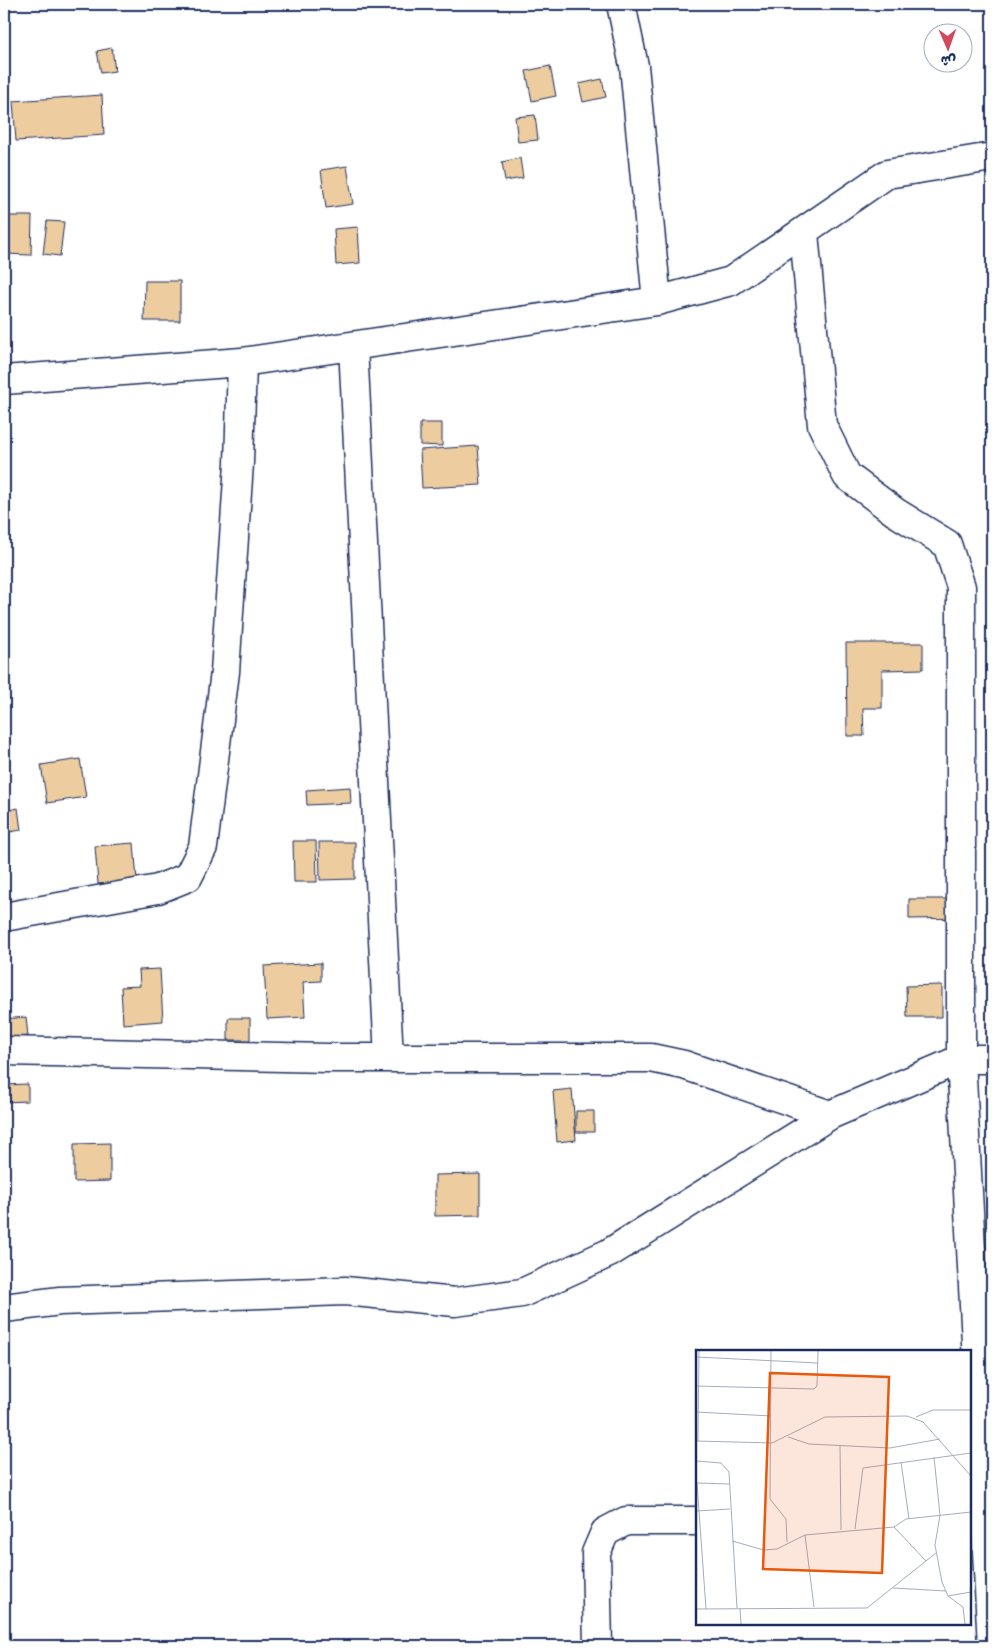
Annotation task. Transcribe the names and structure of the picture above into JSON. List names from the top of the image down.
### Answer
{
  "north": "bottom"
}
